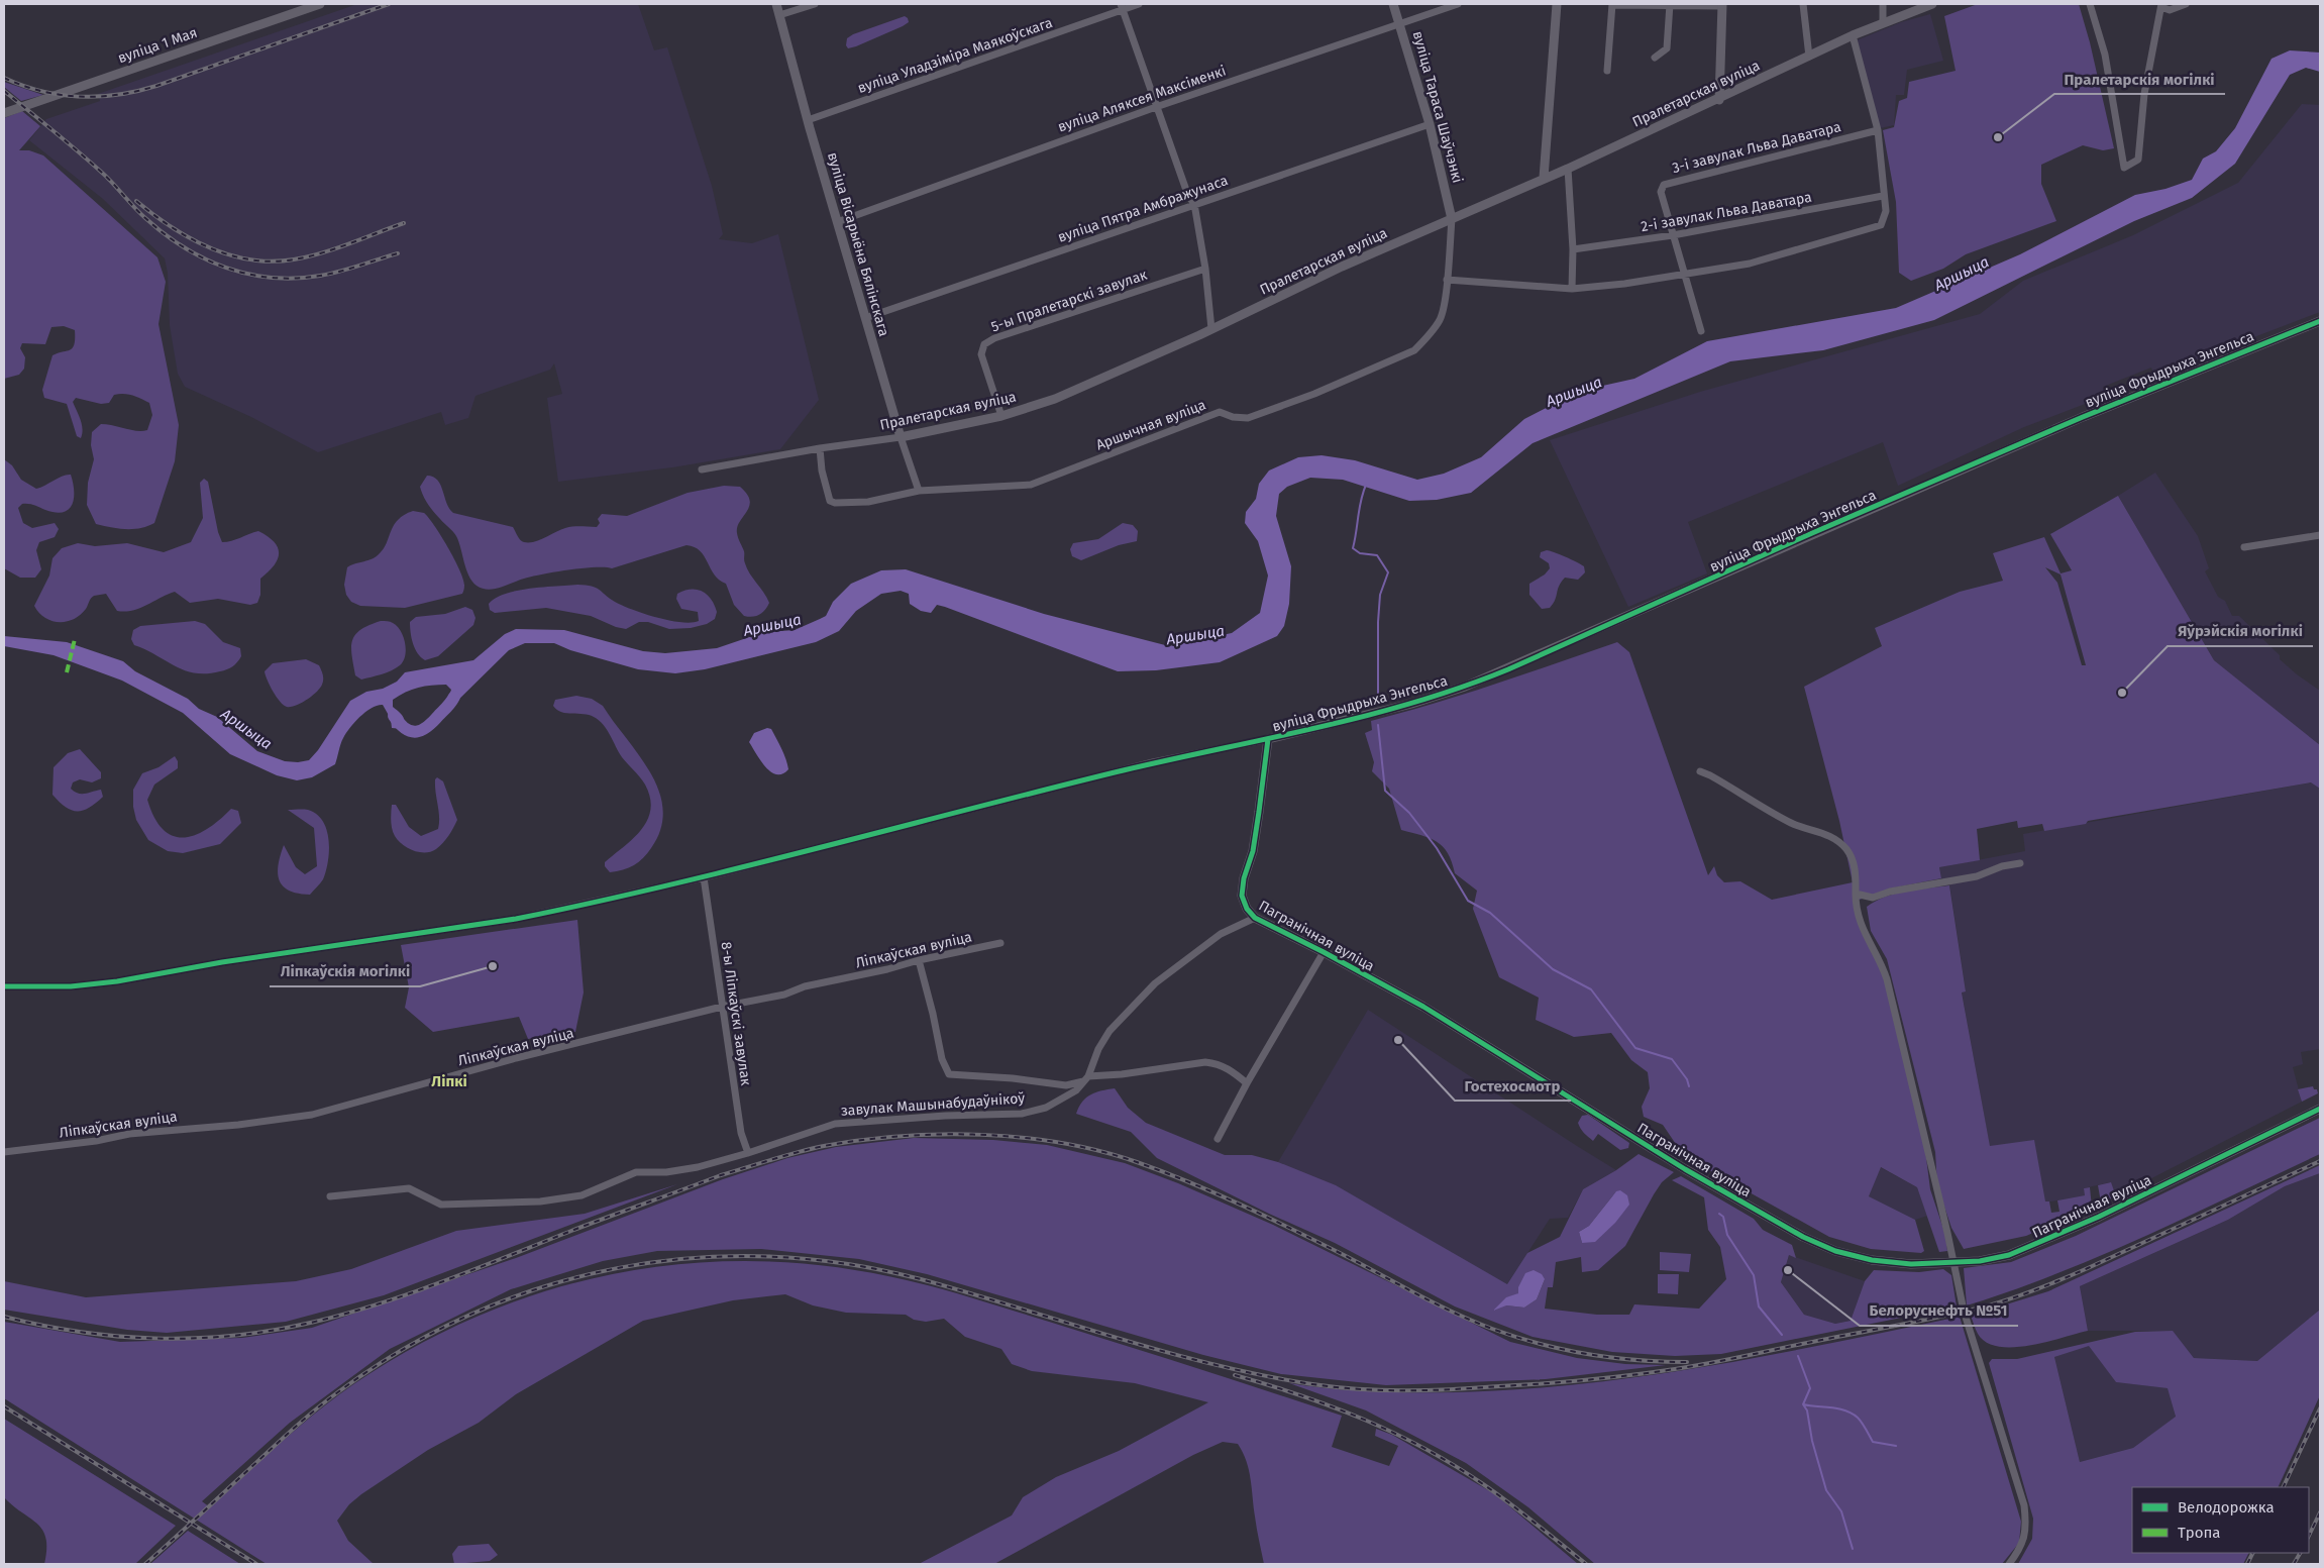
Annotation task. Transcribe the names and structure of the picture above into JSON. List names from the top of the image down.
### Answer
{
  "streets": {
    "street": [
      "вуліца 1 Мая",
      "вуліца Уладзіміра Маякоўскага",
      "Пралетарская вуліца",
      "вуліца Аляксея Максіменкі",
      "вуліца Тараса Шаўчэнкі",
      "3-і завулак Льва Даватара",
      "вуліца Пятра Амбражунаса",
      "2-і завулак Льва Даватара",
      "вуліца Вісарыёна Бялінскага",
      "5-ы Пралетарскі завулак",
      "вуліца Фрыдрыха Энгельса",
      "Аршычная вуліца",
      "Пагранічная вуліца",
      "Ліпкаўская вуліца",
      "8-ы Ліпкаўскі завулак",
      "завулак Машынабудаўнікоў"
    ]
  },
  "crossings": [
    ["вуліца Уладзіміра Маякоўскага", "вуліца Вісарыёна Бялінскага"],
    ["Пралетарская вуліца", "вуліца Тараса Шаўчэнкі"],
    ["Пралетарская вуліца", "вуліца Вісарыёна Бялінскага"],
    ["Пралетарская вуліца", "5-ы Пралетарскі завулак"],
    ["Пралетарская вуліца", "Аршычная вуліца"],
    ["вуліца Аляксея Максіменкі", "вуліца Тараса Шаўчэнкі"],
    ["вуліца Аляксея Максіменкі", "вуліца Вісарыёна Бялінскага"],
    ["вуліца Тараса Шаўчэнкі", "вуліца Пятра Амбражунаса"],
    ["вуліца Тараса Шаўчэнкі", "Аршычная вуліца"],
    ["3-і завулак Льва Даватара", "2-і завулак Льва Даватара"],
    ["вуліца Пятра Амбражунаса", "вуліца Вісарыёна Бялінскага"],
    ["вуліца Вісарыёна Бялінскага", "Аршычная вуліца"],
    ["вуліца Фрыдрыха Энгельса", "Пагранічная вуліца"],
    ["Пагранічная вуліца", "завулак Машынабудаўнікоў"],
    ["Ліпкаўская вуліца", "8-ы Ліпкаўскі завулак"],
    ["8-ы Ліпкаўскі завулак", "завулак Машынабудаўнікоў"]
  ],
  "districts": ["Ліпкі"],
  "water": ["Аршыца"],
  "places": [
    "Пралетарскія могілкі",
    "Яўрэйскія могілкі",
    "Ліпкаўскія могілкі",
    "Гостехосмотр",
    "Белоруснефть №51"
  ],
  "legend": ["Велодорожка", "Тропа"]
}
